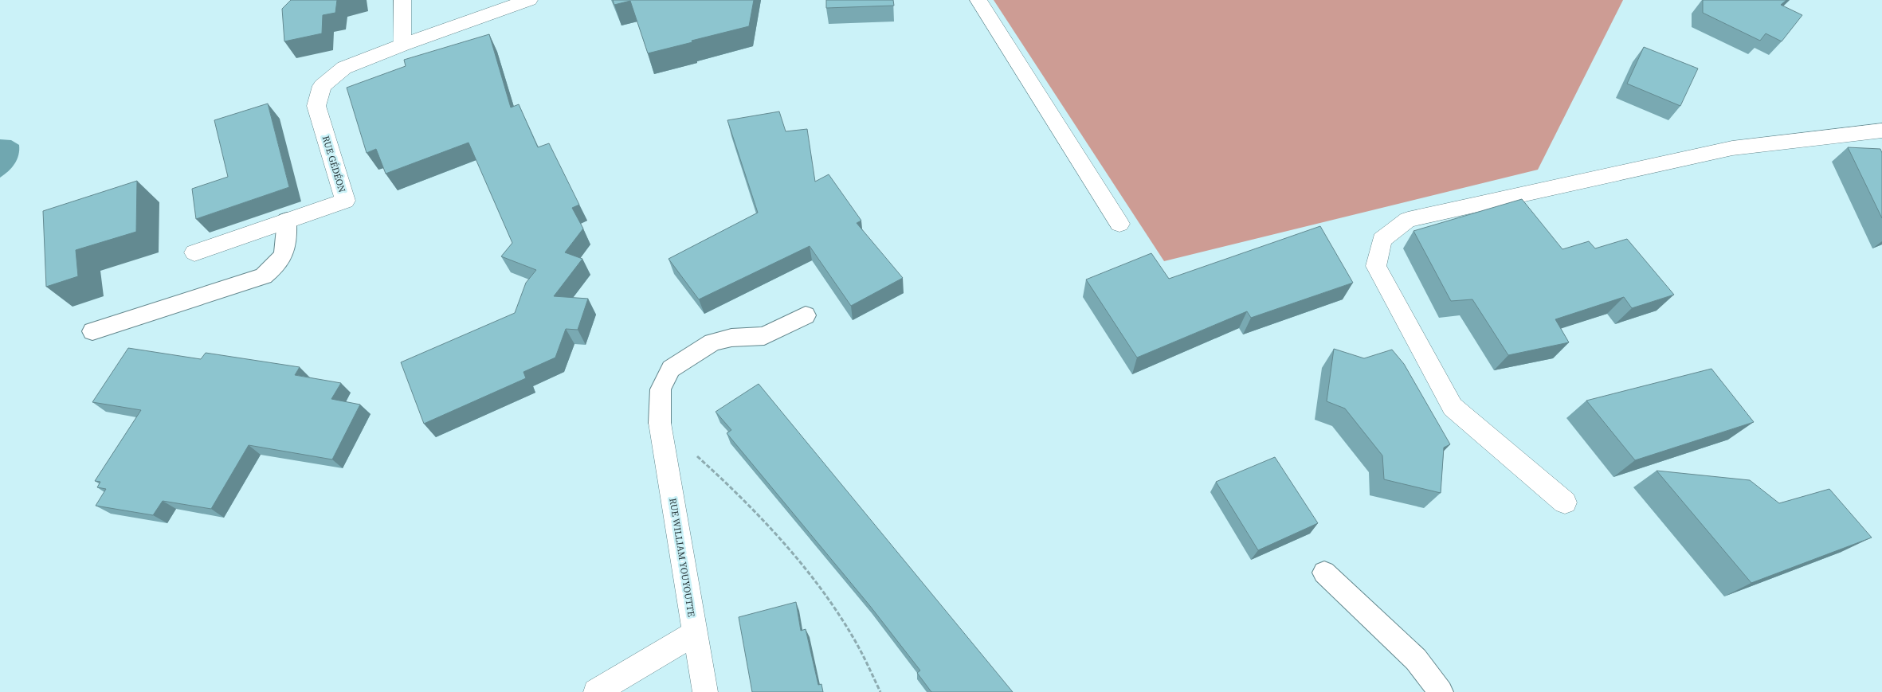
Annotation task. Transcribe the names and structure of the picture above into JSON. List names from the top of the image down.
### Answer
{
  "streets": {
    "street": ["RUE GÉDÉON", "RUE WILLIAM YOUYOUTTE"]
  }
}
